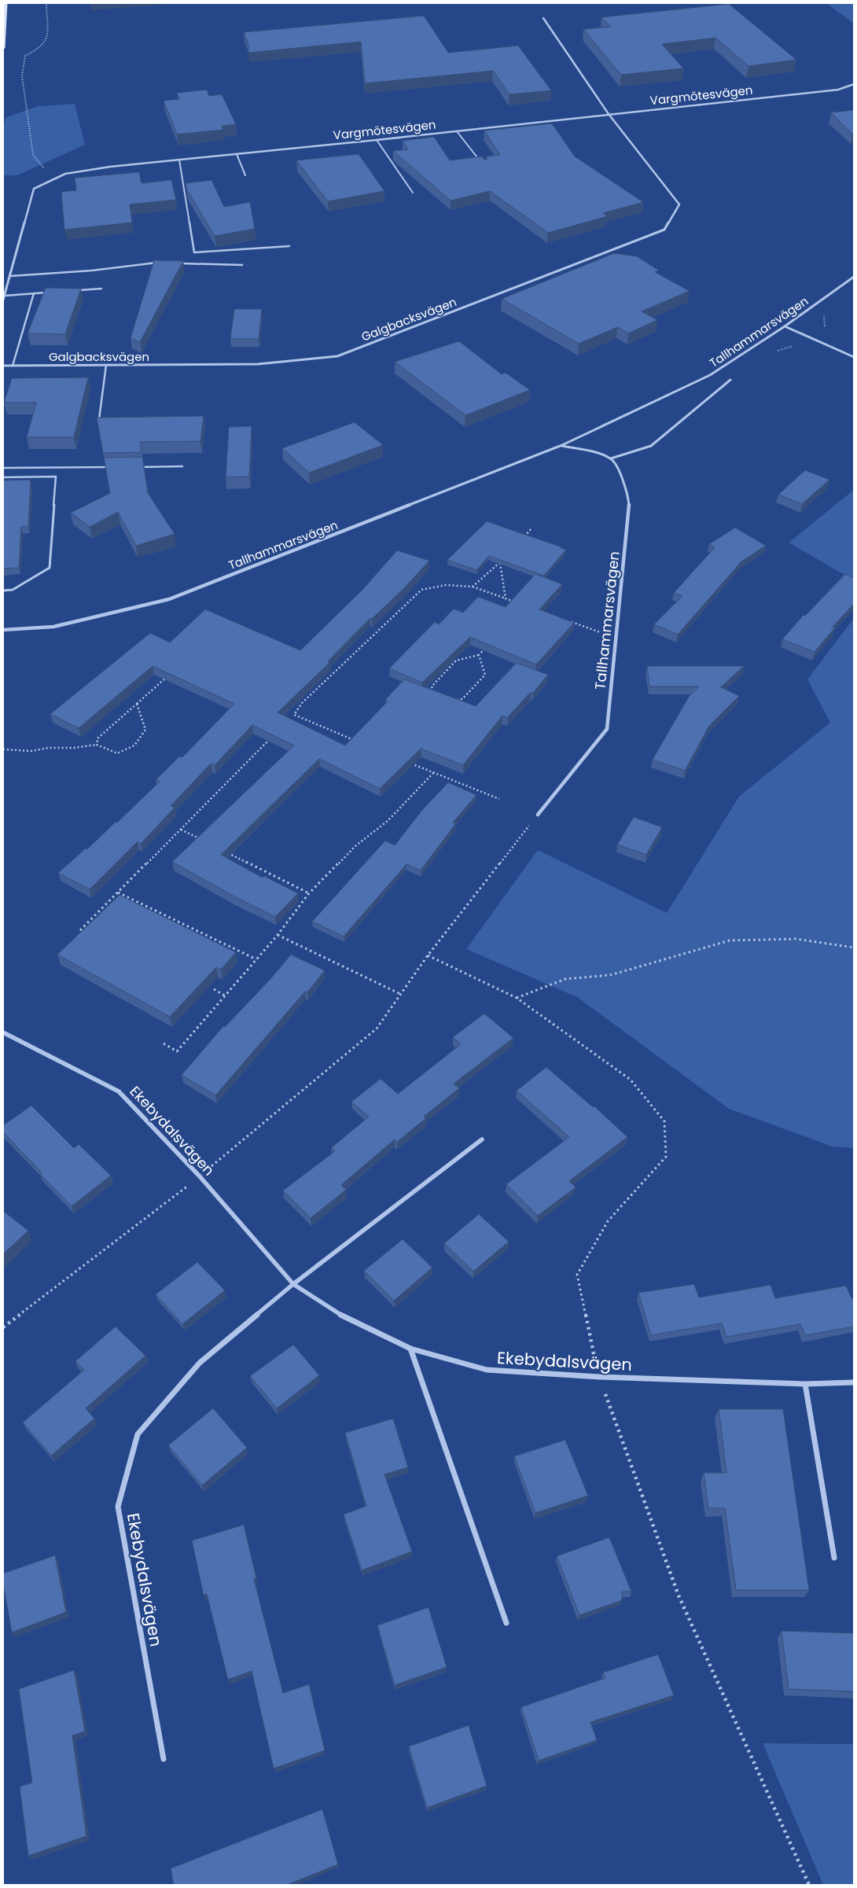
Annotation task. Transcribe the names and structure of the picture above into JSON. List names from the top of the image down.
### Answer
{
  "streets": {
    "street": [
      "Vargmötesvägen",
      "Galgbacksvägen",
      "Tallhammarsvägen",
      "Ekebydalsvägen"
    ]
  },
  "crossings": [
    ["Vargmötesvägen", "Galgbacksvägen"]
  ]
}
